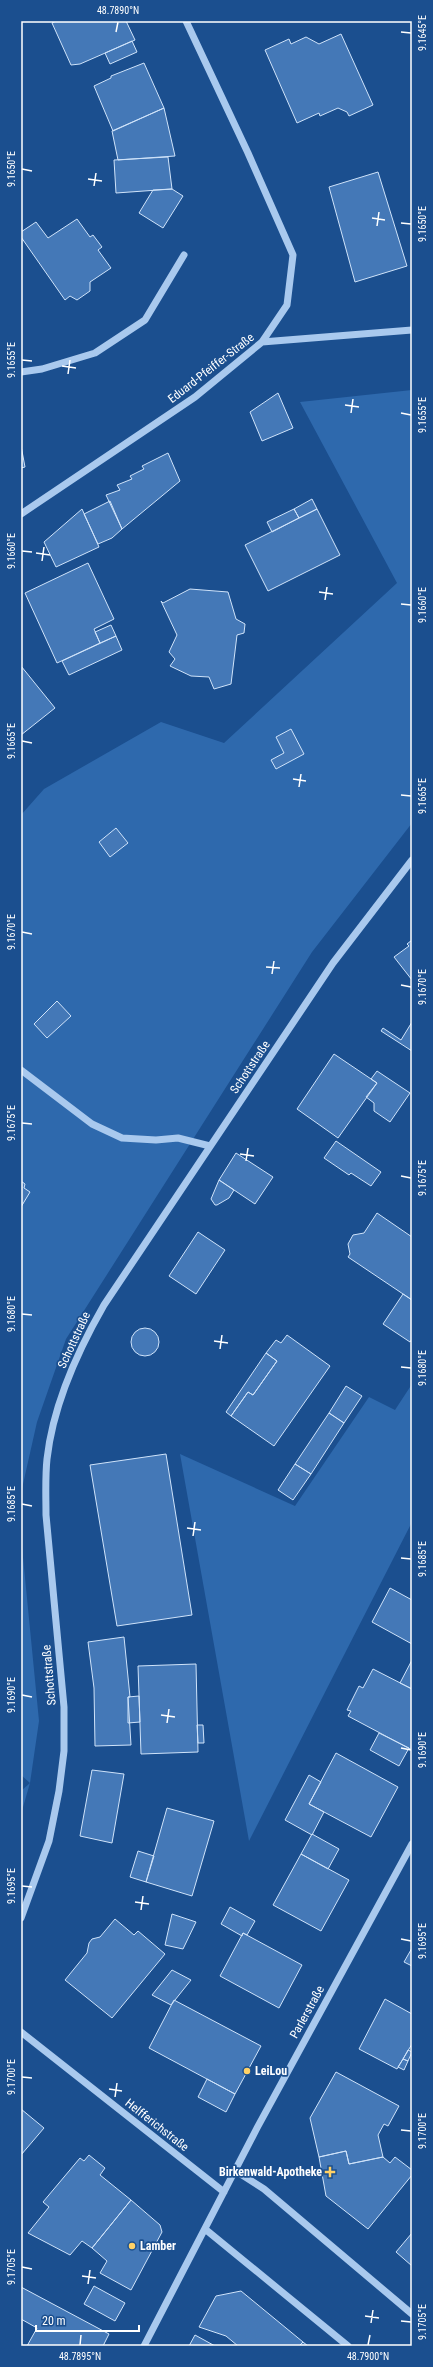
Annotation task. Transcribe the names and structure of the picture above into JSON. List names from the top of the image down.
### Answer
{
  "streets": {
    "street": [
      "Eduard-Pfeiffer-Straße",
      "Schottstraße",
      "Parlerstraße",
      "Helfferichstraße"
    ]
  },
  "crossings": [
    ["Parlerstraße", "Helfferichstraße"]
  ],
  "places": {
    "other": ["LeiLou", "Lamber"],
    "health": ["Birkenwald-Apotheke"]
  },
  "scale_bar": "20 m",
  "coordinates": [
    "48.7890°N",
    "9.1645°E",
    "9.1650°E",
    "9.1655°E",
    "9.1660°E",
    "9.1665°E",
    "9.1670°E",
    "9.1675°E",
    "9.1680°E",
    "9.1685°E",
    "9.1690°E",
    "9.1695°E",
    "9.1700°E",
    "9.1705°E",
    "48.7895°N",
    "48.7900°N"
  ]
}
